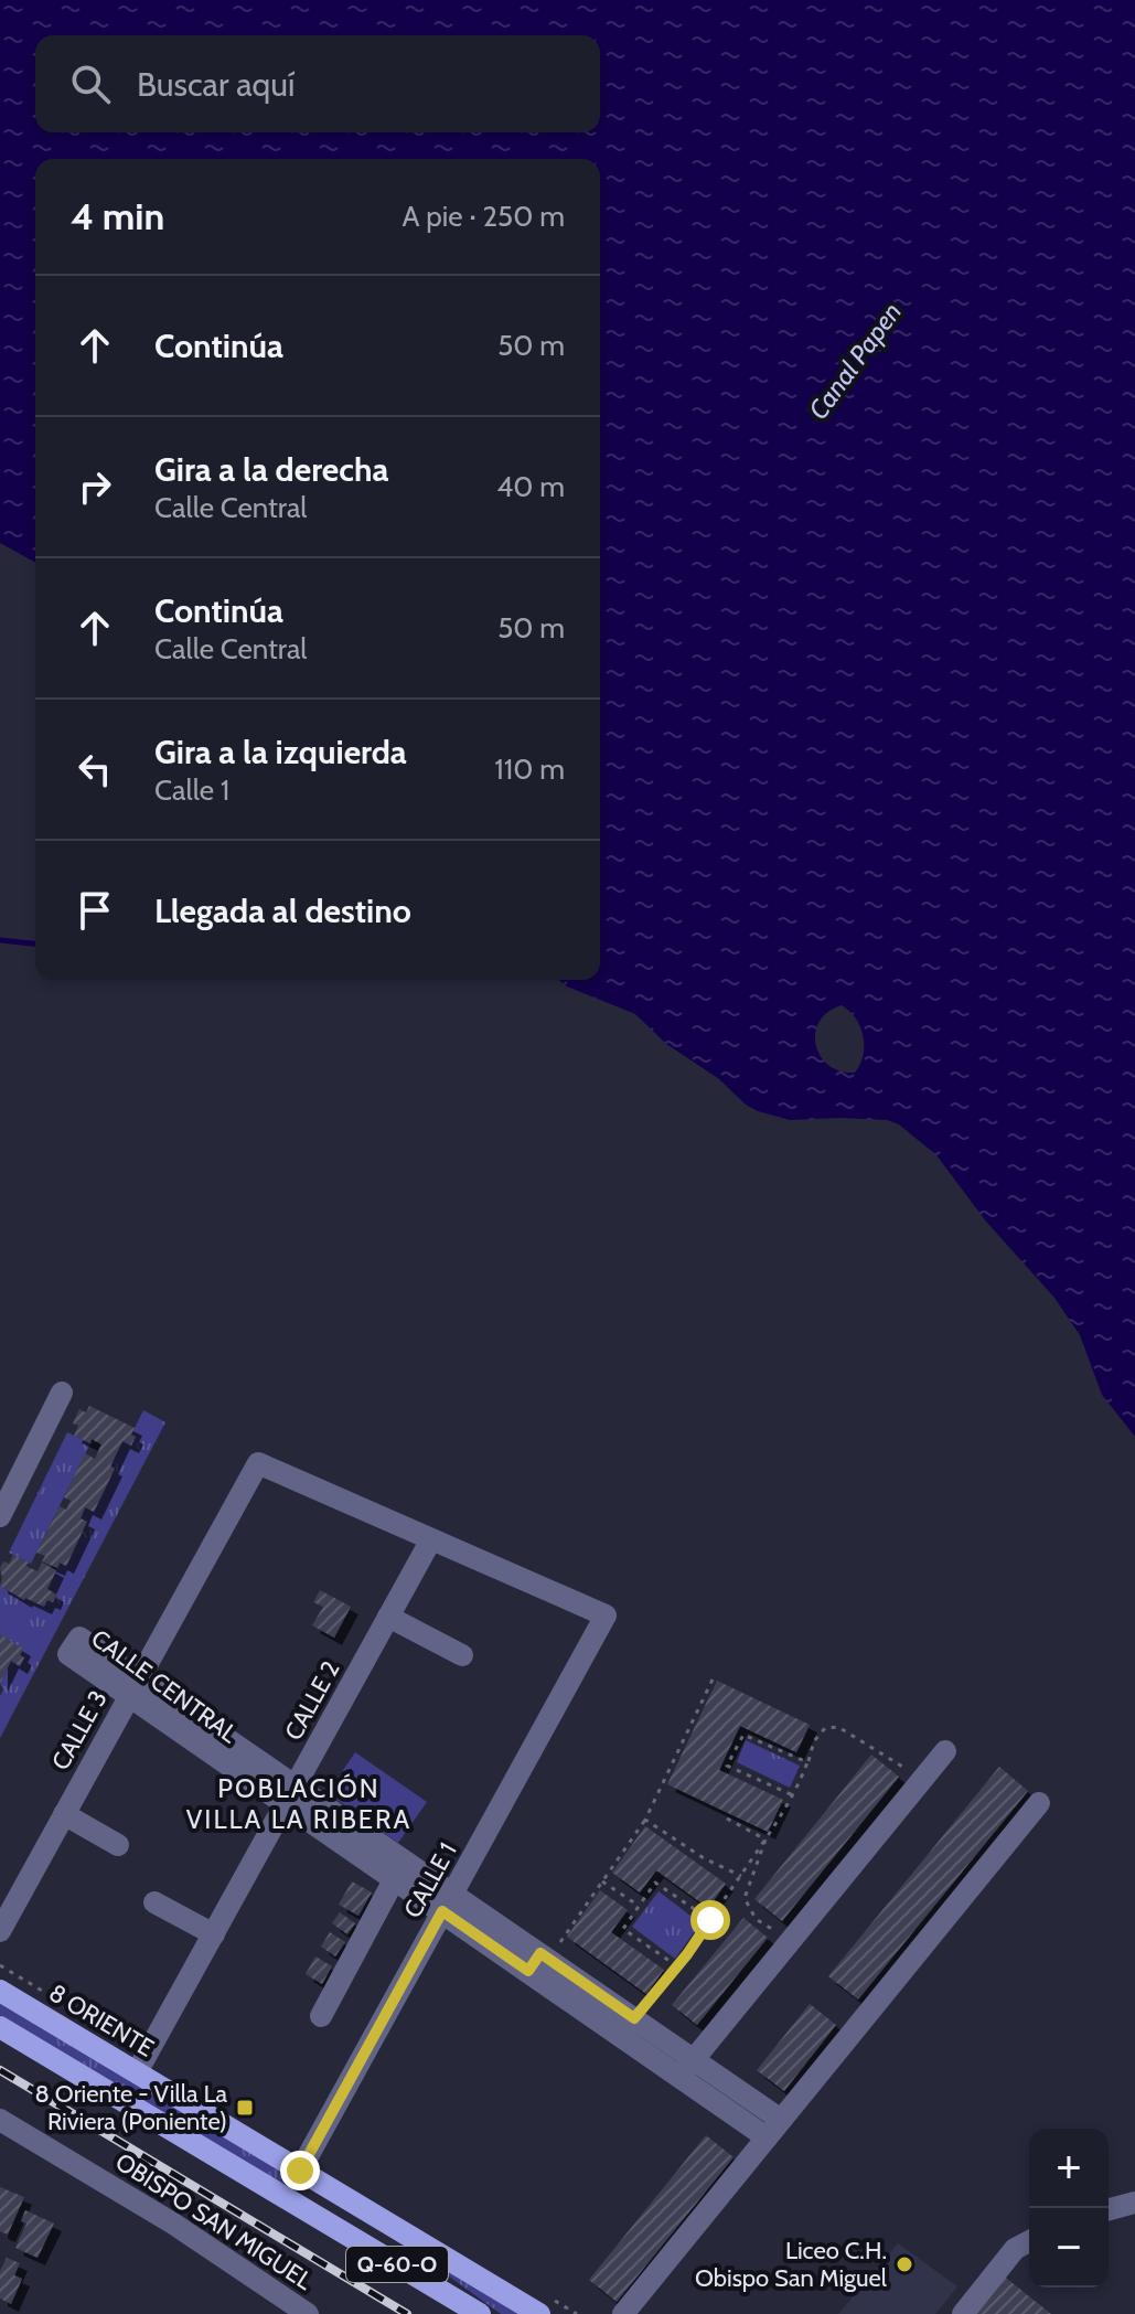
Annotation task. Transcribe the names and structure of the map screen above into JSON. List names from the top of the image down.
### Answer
{
  "streets": {
    "main road": ["8 ORIENTE", "Q-60-O"],
    "street": [
      "CALLE CENTRAL",
      "CALLE 2",
      "CALLE 3",
      "CALLE 1",
      "OBISPO SAN MIGUEL"
    ]
  },
  "crossings": [
    ["CALLE CENTRAL", "CALLE 2"],
    ["CALLE CENTRAL", "CALLE 3"],
    ["CALLE CENTRAL", "CALLE 1"],
    ["CALLE 2", "CALLE 3"],
    ["CALLE 2", "CALLE 1"],
    ["CALLE 2", "8 ORIENTE"],
    ["CALLE 3", "CALLE 1"],
    ["CALLE 1", "8 ORIENTE"]
  ],
  "districts": ["POBLACIÓN VILLA LA RIBERA"],
  "water": ["Canal Papen"],
  "places": {
    "transit": ["8 Oriente - Villa La Riviera (Poniente)"],
    "other": ["Liceo C.H. Obispo San Miguel"]
  },
  "page": {
    "search": "Buscar aquí",
    "heading": ["4 min", "A pie · 250 m"],
    "list": [
      ["Continúa", "50 m"],
      ["Gira a la derecha", "Calle Central", "40 m"],
      ["Continúa", "Calle Central", "50 m"],
      ["Gira a la izquierda", "Calle 1", "110 m"],
      "Llegada al destino"
    ],
    "map_buttons": ["+", "−"]
  }
}
